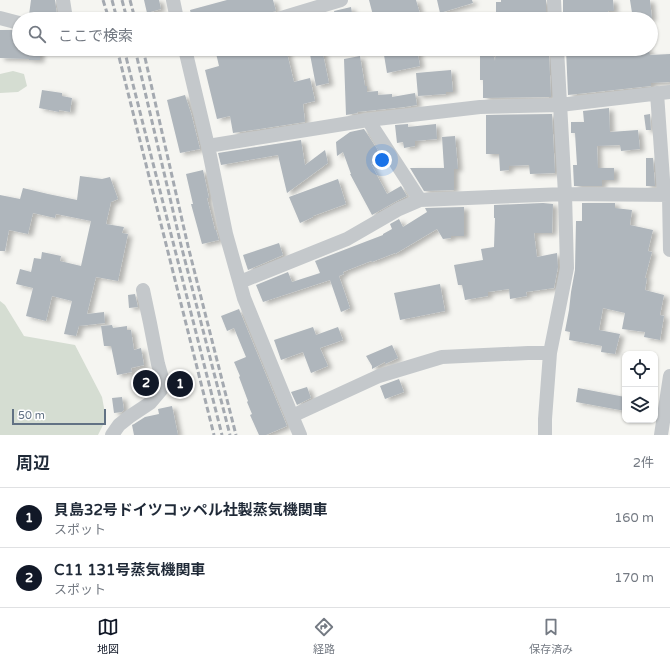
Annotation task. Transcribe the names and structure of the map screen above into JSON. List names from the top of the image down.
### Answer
{
  "scale_bar": "50 m",
  "page": {
    "search": "ここで検索",
    "pins": ["2", "1"],
    "scale": "50 m",
    "heading": ["周辺", "2件"],
    "list": [
      {
        "mark": "1",
        "name": "貝島32号ドイツコッペル社製蒸気機関車",
        "note": "スポット",
        "value": "160 m"
      },
      {
        "mark": "2",
        "name": "C11 131号蒸気機関車",
        "note": "スポット",
        "value": "170 m"
      }
    ],
    "nav": ["地図", "経路", "保存済み"]
  }
}
